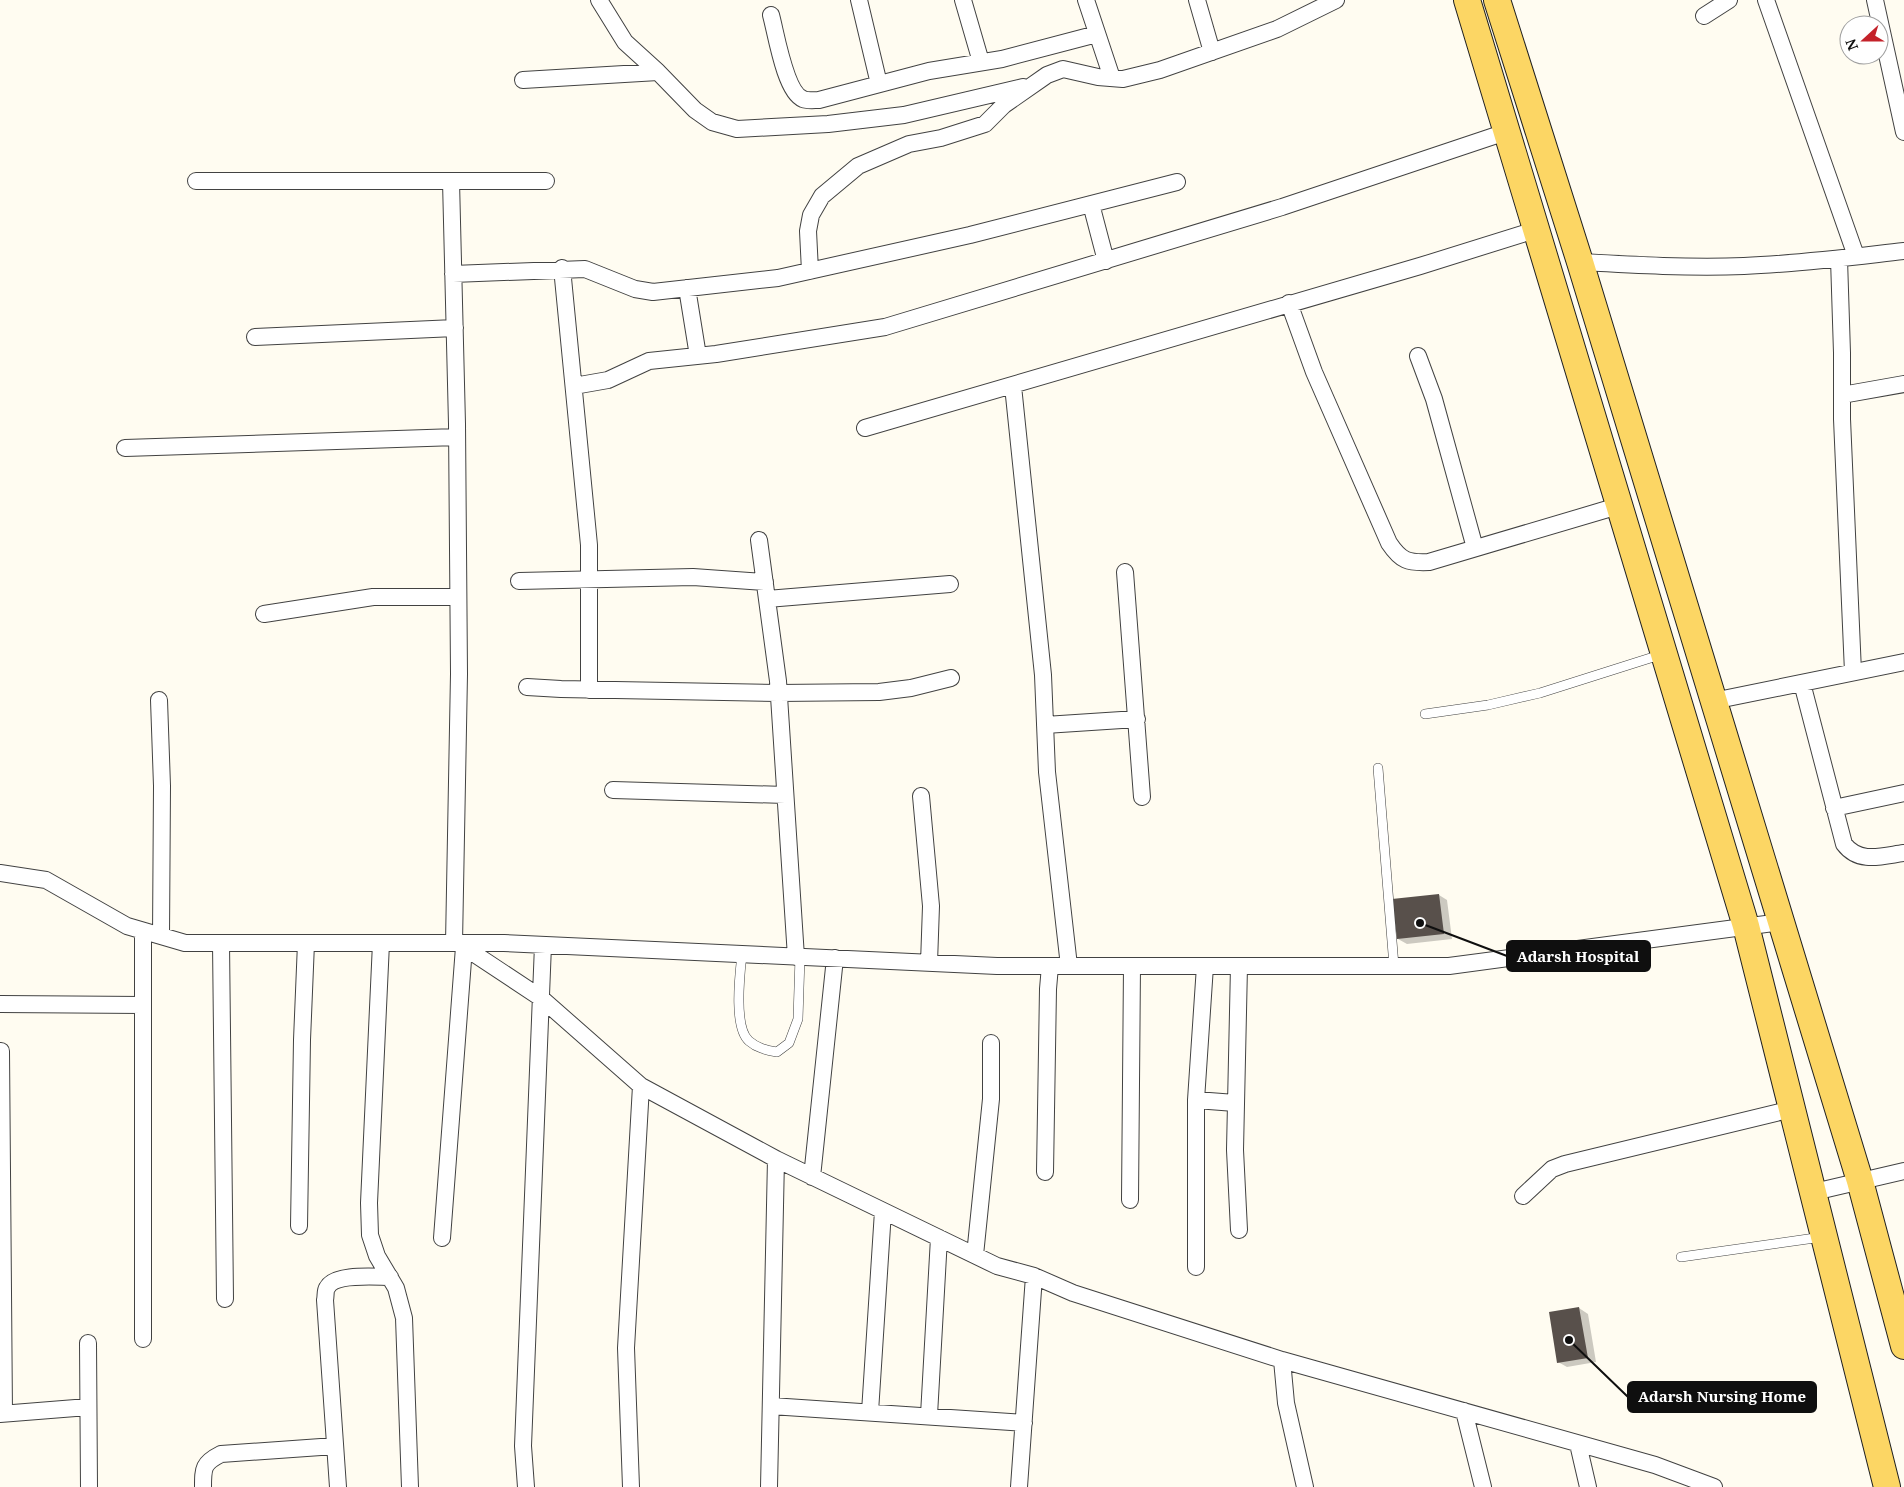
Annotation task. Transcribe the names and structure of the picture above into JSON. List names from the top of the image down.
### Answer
{
  "places": ["Adarsh Hospital", "Adarsh Nursing Home"],
  "north": "left"
}
